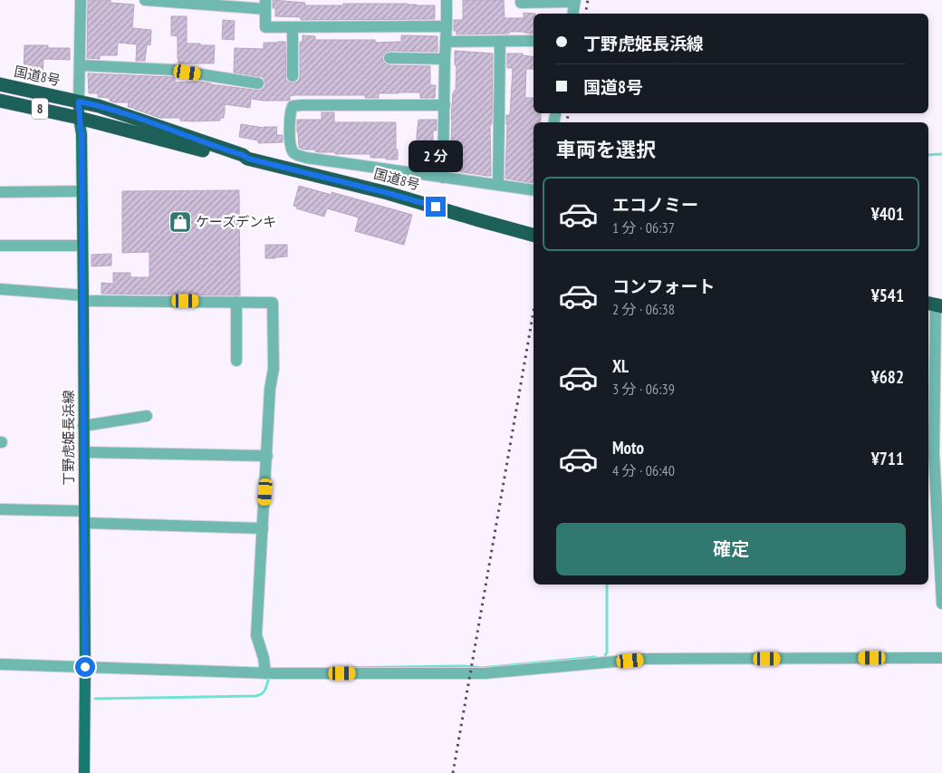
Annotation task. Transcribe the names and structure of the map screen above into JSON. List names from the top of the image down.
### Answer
{
  "streets": {
    "highway": ["国道8号", "8"],
    "main road": ["丁野虎姫長浜線"]
  },
  "crossings": [
    ["国道8号", "丁野虎姫長浜線"]
  ],
  "places": {
    "shop": ["ケーズデンキ"]
  },
  "page": {
    "banner": ["丁野虎姫長浜線", "国道8号"],
    "heading": "車両を選択",
    "bubble": "2 分",
    "list": [
      {
        "name": "エコノミー",
        "note": "1 分 · 06:37",
        "value": "¥401"
      },
      {
        "name": "コンフォート",
        "note": "2 分 · 06:38",
        "value": "¥541"
      },
      {
        "name": "XL",
        "note": "3 分 · 06:39",
        "value": "¥682"
      },
      {
        "name": "Moto",
        "note": "4 分 · 06:40",
        "value": "¥711"
      }
    ],
    "buttons": "確定"
  }
}
